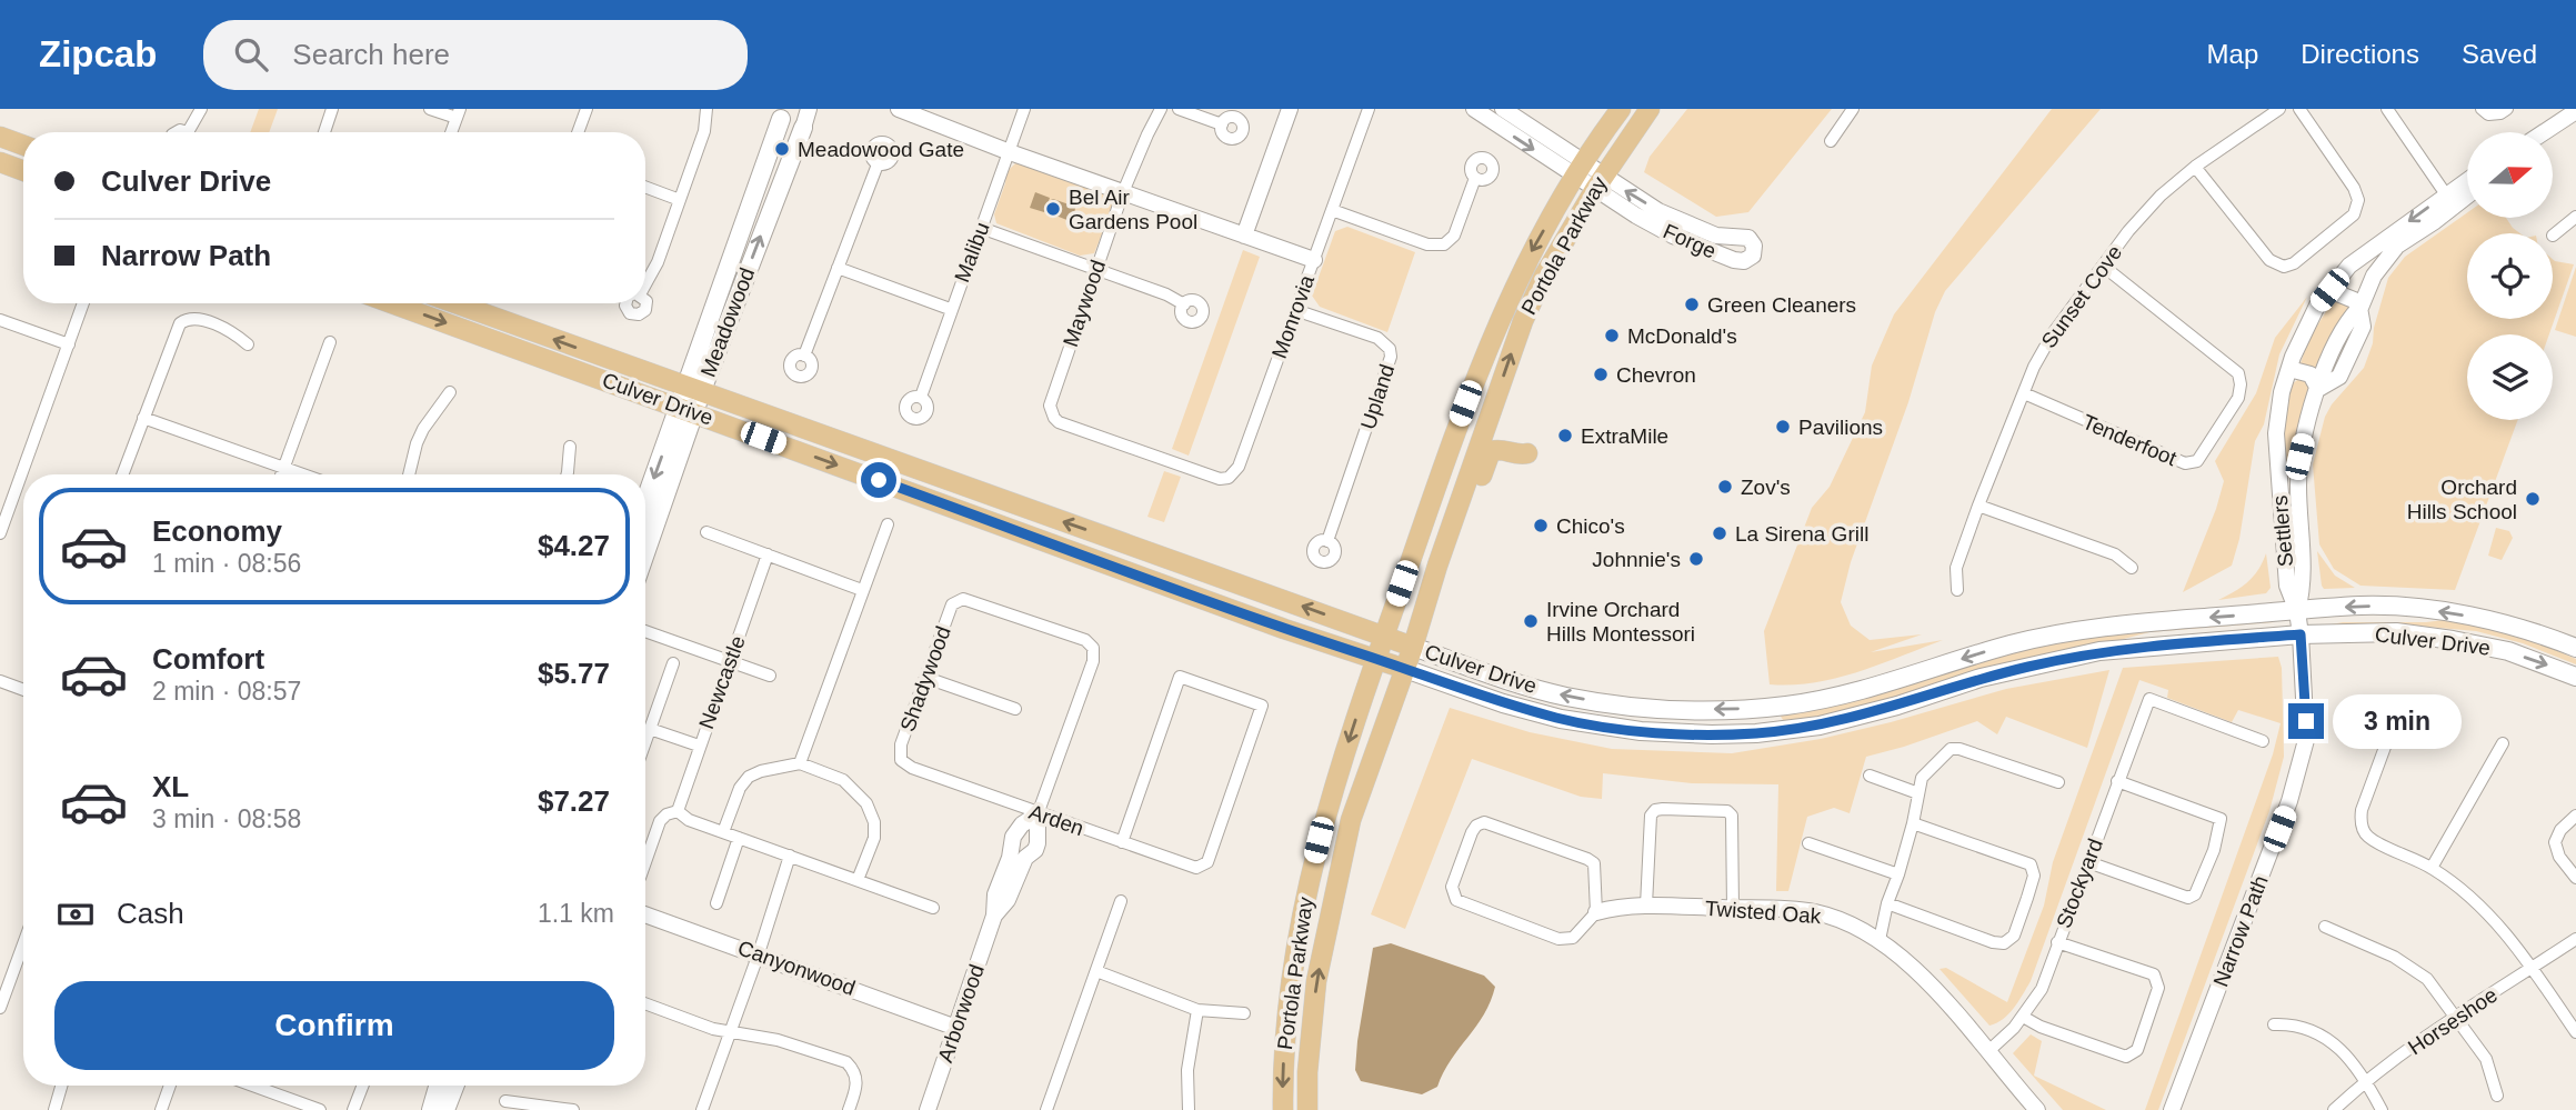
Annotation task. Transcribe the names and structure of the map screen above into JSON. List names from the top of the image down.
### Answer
{
  "streets": {
    "main road": ["Portola Parkway", "Meadowood", "Culver Drive"],
    "street": [
      "Forge",
      "Malibu",
      "Sunset Cove",
      "Maywood",
      "Monrovia",
      "Upland",
      "Tenderfoot",
      "Settlers",
      "Shadywood",
      "Newcastle",
      "Arden",
      "Stockyard",
      "Twisted Oak",
      "Narrow Path",
      "Canyonwood",
      "Arborwood",
      "Horseshoe"
    ]
  },
  "crossings": [
    ["Forge", "Portola Parkway"],
    ["Portola Parkway", "Culver Drive"],
    ["Sunset Cove", "Tenderfoot"],
    ["Maywood", "Monrovia"],
    ["Monrovia", "Upland"],
    ["Meadowood", "Culver Drive"],
    ["Culver Drive", "Settlers"],
    ["Culver Drive", "Narrow Path"],
    ["Settlers", "Narrow Path"],
    ["Shadywood", "Arden"],
    ["Shadywood", "Arborwood"],
    ["Arden", "Arborwood"],
    ["Stockyard", "Twisted Oak"],
    ["Canyonwood", "Arborwood"]
  ],
  "places": [
    "Meadowood Gate",
    "Bel Air Gardens Pool",
    "Green Cleaners",
    "McDonald's",
    "Chevron",
    "Pavilions",
    "ExtraMile",
    "Zov's",
    "Orchard Hills School",
    "Chico's",
    "La Sirena Grill",
    "Johnnie's",
    "Irvine Orchard Hills Montessori"
  ],
  "north": "right",
  "page": {
    "header": "Zipcab",
    "search": "Search here",
    "nav": ["Map", "Directions", "Saved"],
    "banner": ["Culver Drive", "Narrow Path"],
    "list": [
      {
        "name": "Economy",
        "note": "1 min · 08:56",
        "value": "$4.27"
      },
      {
        "name": "Comfort",
        "note": "2 min · 08:57",
        "value": "$5.77"
      },
      {
        "name": "XL",
        "note": "3 min · 08:58",
        "value": "$7.27"
      }
    ],
    "bubble": "3 min",
    "pay": ["Cash", "1.1 km"],
    "buttons": "Confirm"
  }
}
